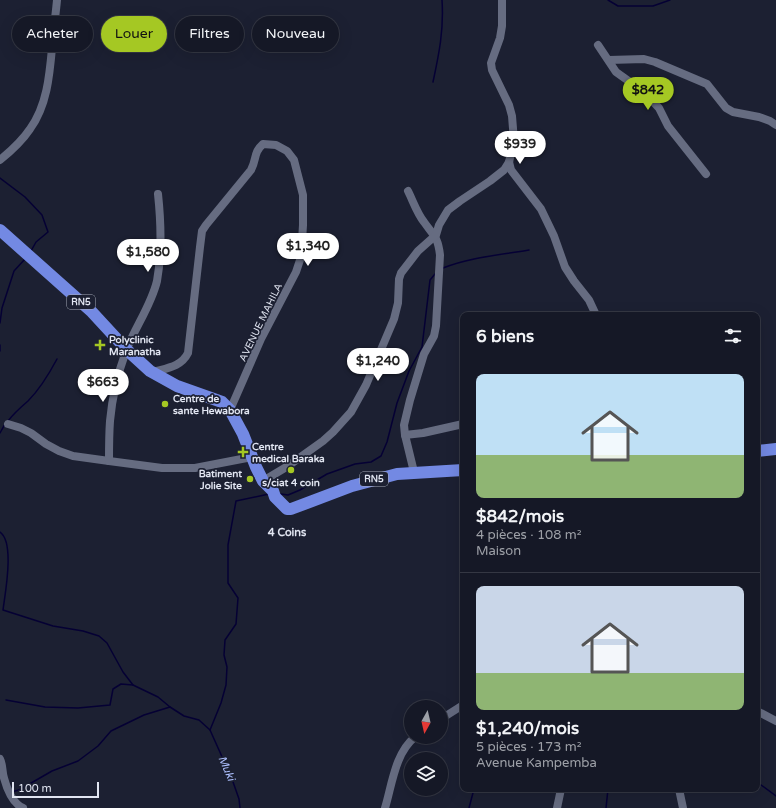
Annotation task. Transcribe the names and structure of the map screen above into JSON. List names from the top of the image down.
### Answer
{
  "streets": {
    "highway": ["RN5"],
    "street": ["AVENUE MAHILA"]
  },
  "crossings": [
    ["RN5", "AVENUE MAHILA"]
  ],
  "districts": ["4 Coins"],
  "water": ["Muki"],
  "places": {
    "health": ["Polyclinic Maranatha", "Centre medical Baraka"],
    "other": ["Centre de sante Hewabora", "s/ciat 4 coin", "Batiment Jolie Site"]
  },
  "scale_bar": "100 m",
  "north": "bottom",
  "page": {
    "chip": [
      "Acheter",
      "Louer",
      "Filtres",
      "Nouveau"
    ],
    "price": [
      "$842",
      "$939",
      "$1,340",
      "$1,580",
      "$1,240",
      "$663"
    ],
    "heading": "6 biens",
    "list": [
      {
        "name": "$842/mois",
        "note": "4 pièces · 108 m² · Maison"
      },
      {
        "name": "$1,240/mois",
        "note": "5 pièces · 173 m² · Avenue Kampemba"
      }
    ],
    "scale": "100 m"
  }
}
